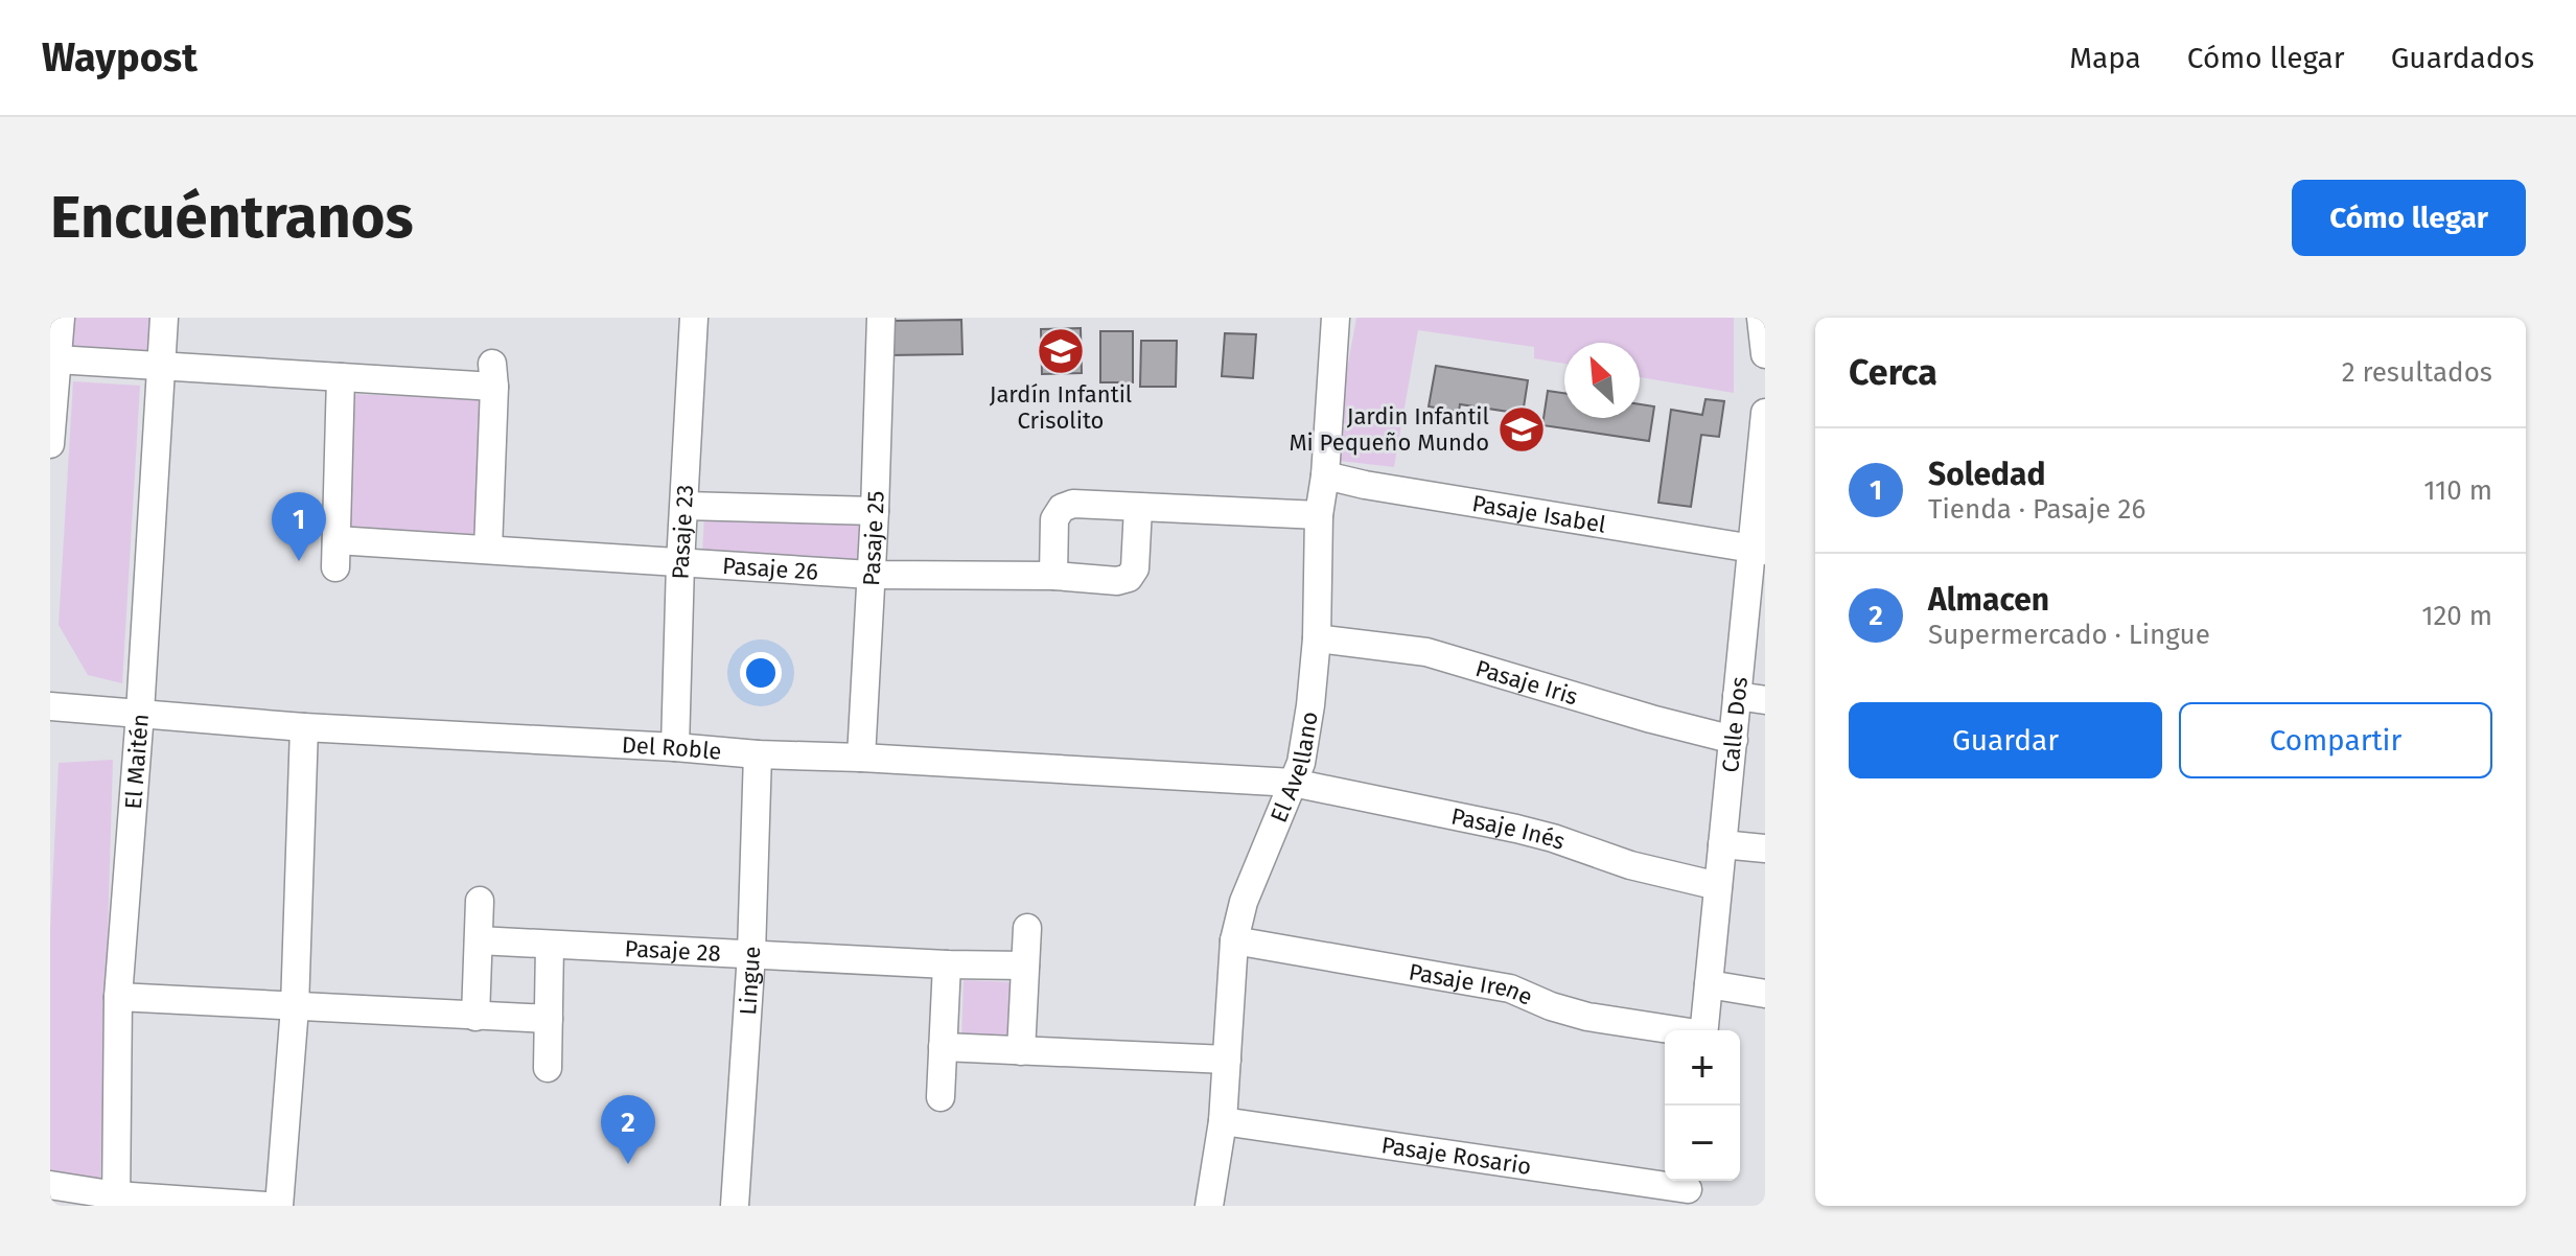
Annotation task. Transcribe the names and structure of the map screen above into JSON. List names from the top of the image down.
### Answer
{
  "streets": {
    "street": [
      "Pasaje Isabel",
      "Pasaje 23",
      "Pasaje 25",
      "Pasaje 26",
      "Pasaje Iris",
      "Calle Dos",
      "Del Roble",
      "El Maitén",
      "El Avellano",
      "Pasaje Inés",
      "Pasaje 28",
      "Lingue",
      "Pasaje Irene",
      "Pasaje Rosario"
    ]
  },
  "crossings": [
    ["Pasaje Isabel", "Calle Dos"],
    ["Pasaje Isabel", "El Avellano"],
    ["Pasaje 23", "Pasaje 26"],
    ["Pasaje 23", "Del Roble"],
    ["Pasaje 25", "Pasaje 26"],
    ["Pasaje 25", "Del Roble"],
    ["Pasaje Iris", "Calle Dos"],
    ["Pasaje Iris", "El Avellano"],
    ["Calle Dos", "Pasaje Inés"],
    ["Del Roble", "El Maitén"],
    ["Del Roble", "El Avellano"],
    ["Del Roble", "Pasaje Inés"],
    ["Del Roble", "Lingue"],
    ["El Avellano", "Pasaje Inés"],
    ["El Avellano", "Pasaje Irene"],
    ["El Avellano", "Pasaje Rosario"],
    ["Pasaje 28", "Lingue"]
  ],
  "places": {
    "school or university": ["Jardín Infantil Crisolito", "Jardin Infantil Mi Pequeño Mundo"]
  },
  "north": "top left",
  "page": {
    "header": "Waypost",
    "nav": ["Mapa", "Cómo llegar", "Guardados"],
    "buttons": [
      "Cómo llegar",
      ["Guardar", "Compartir"]
    ],
    "title": "Encuéntranos",
    "heading": ["Cerca", "2 resultados"],
    "list": [
      {
        "mark": "1",
        "name": "Soledad",
        "note": "Tienda · Pasaje 26",
        "value": "110 m"
      },
      {
        "mark": "2",
        "name": "Almacen",
        "note": "Supermercado · Lingue",
        "value": "120 m"
      }
    ],
    "pins": ["1", "2"],
    "map_buttons": ["+", "−"]
  }
}
